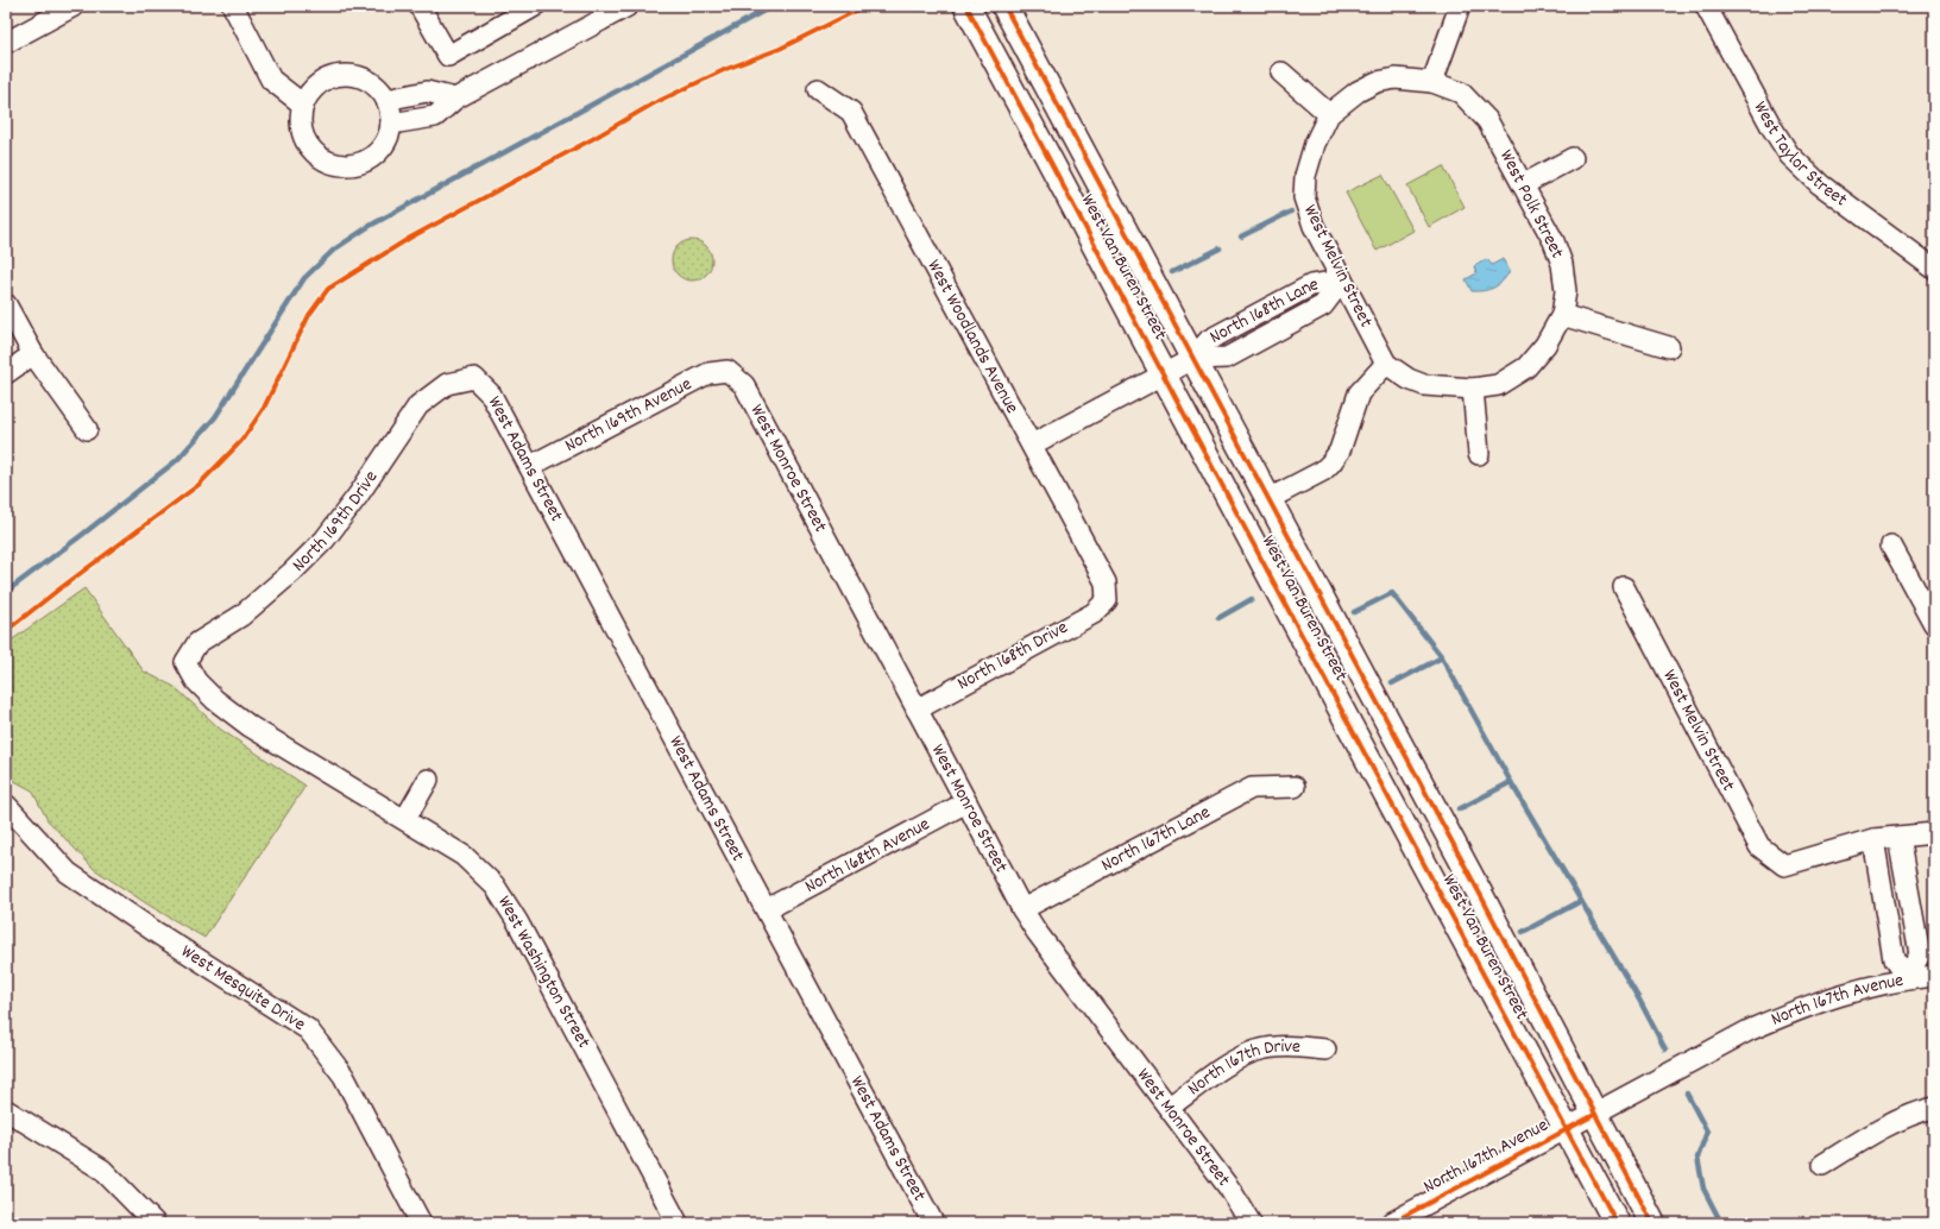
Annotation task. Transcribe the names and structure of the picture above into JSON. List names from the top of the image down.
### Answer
{
  "streets": {
    "main road": ["West Van Buren Street"],
    "street": [
      "West Taylor Street",
      "West Polk Street",
      "West Melvin Street",
      "North 168th Lane",
      "West Woodlands Avenue",
      "North 169th Avenue",
      "West Adams Street",
      "West Monroe Street",
      "North 169th Drive",
      "North 168th Drive",
      "North 167th Lane",
      "North 168th Avenue",
      "West Washington Street",
      "West Mesquite Drive",
      "North 167th Avenue",
      "North 167th Drive"
    ]
  },
  "crossings": [
    ["West Polk Street", "West Melvin Street"],
    ["West Melvin Street", "North 168th Lane"],
    ["West Van Buren Street", "North 168th Lane"],
    ["West Van Buren Street", "North 167th Avenue"],
    ["North 168th Lane", "West Woodlands Avenue"],
    ["West Woodlands Avenue", "North 168th Drive"],
    ["North 169th Avenue", "West Adams Street"],
    ["North 169th Avenue", "West Monroe Street"],
    ["West Adams Street", "North 169th Drive"],
    ["West Adams Street", "North 168th Avenue"],
    ["West Monroe Street", "North 168th Drive"],
    ["West Monroe Street", "North 167th Lane"],
    ["West Monroe Street", "North 168th Avenue"],
    ["West Monroe Street", "North 167th Drive"],
    ["North 169th Drive", "West Washington Street"]
  ]
}
